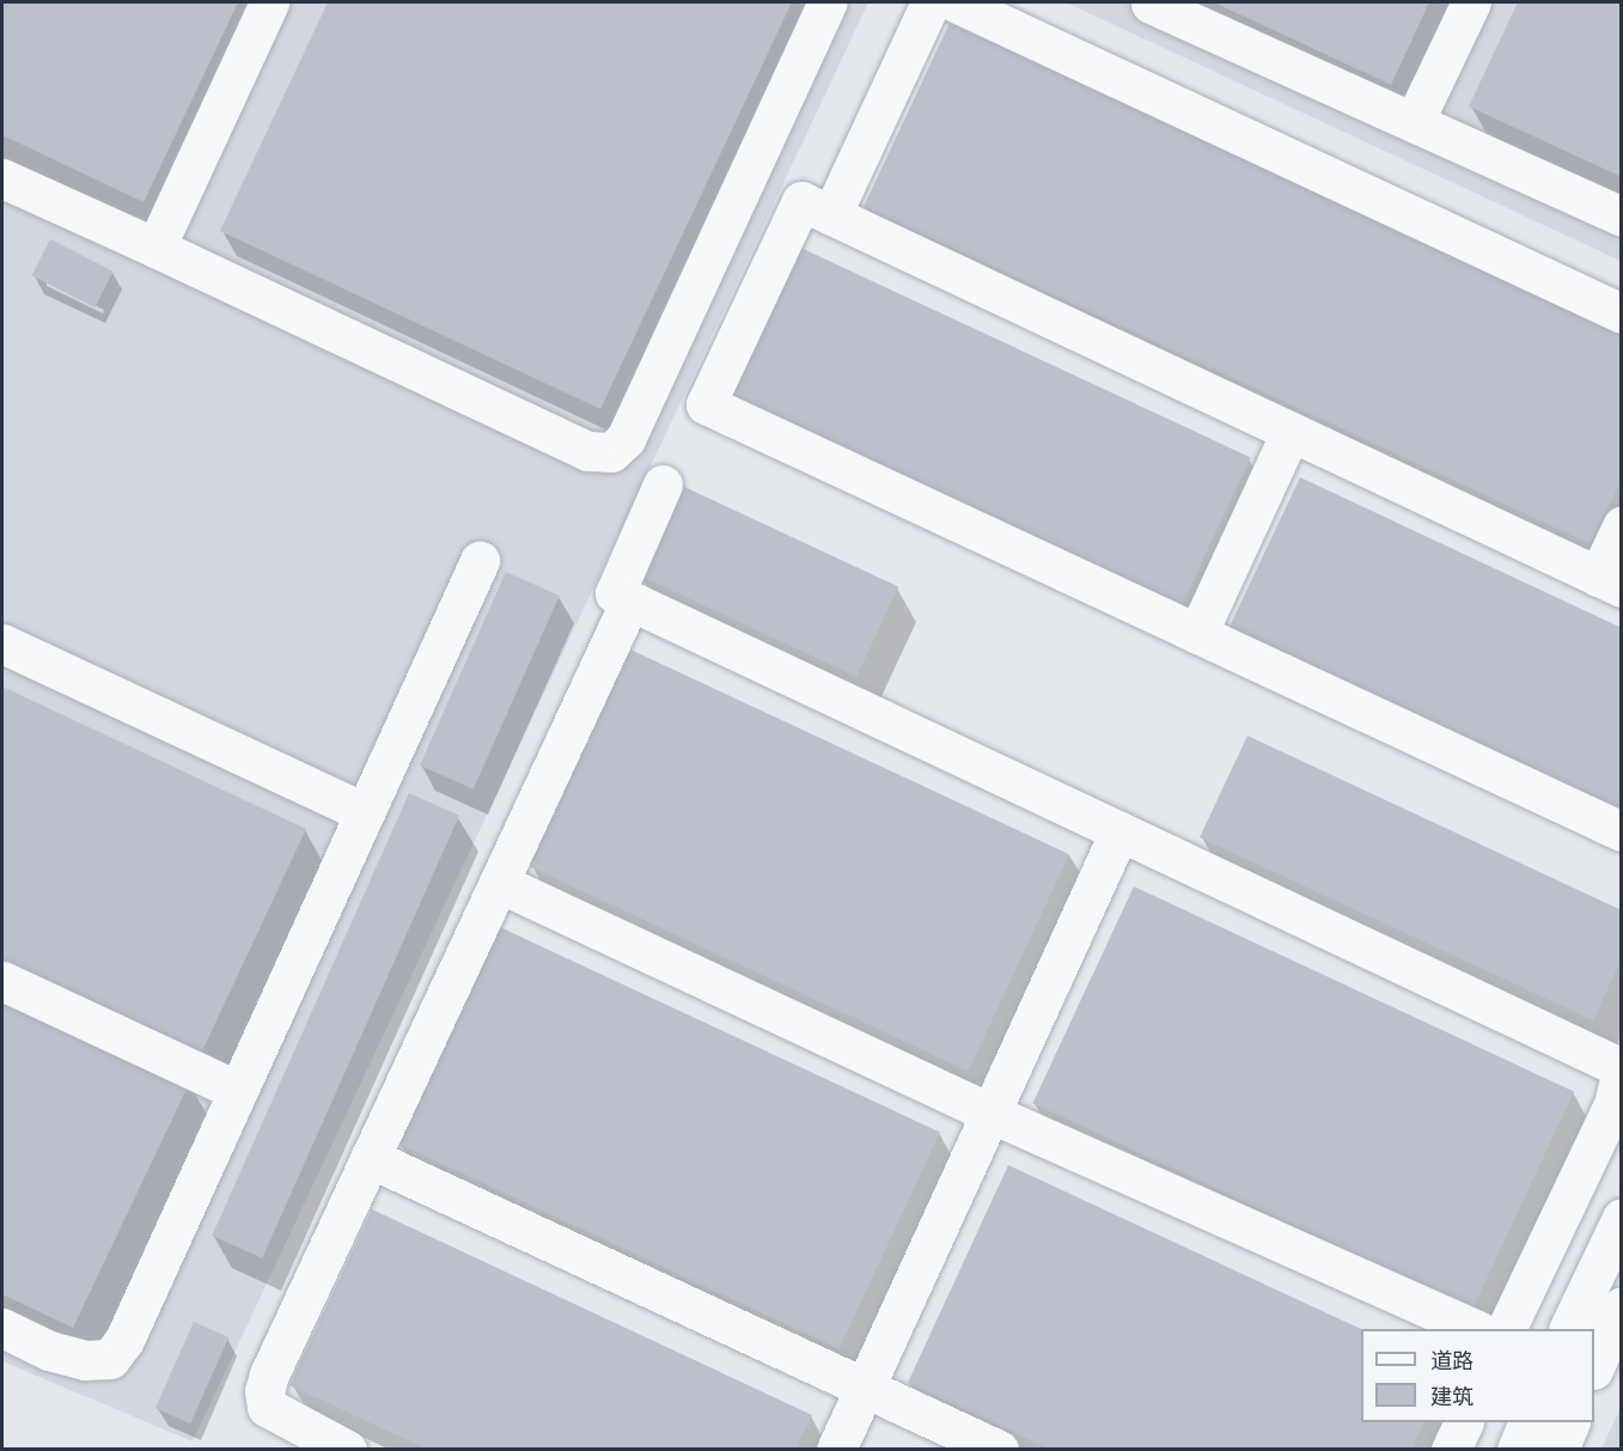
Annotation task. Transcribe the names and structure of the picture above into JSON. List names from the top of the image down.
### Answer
{
  "legend": ["道路", "建筑"]
}
